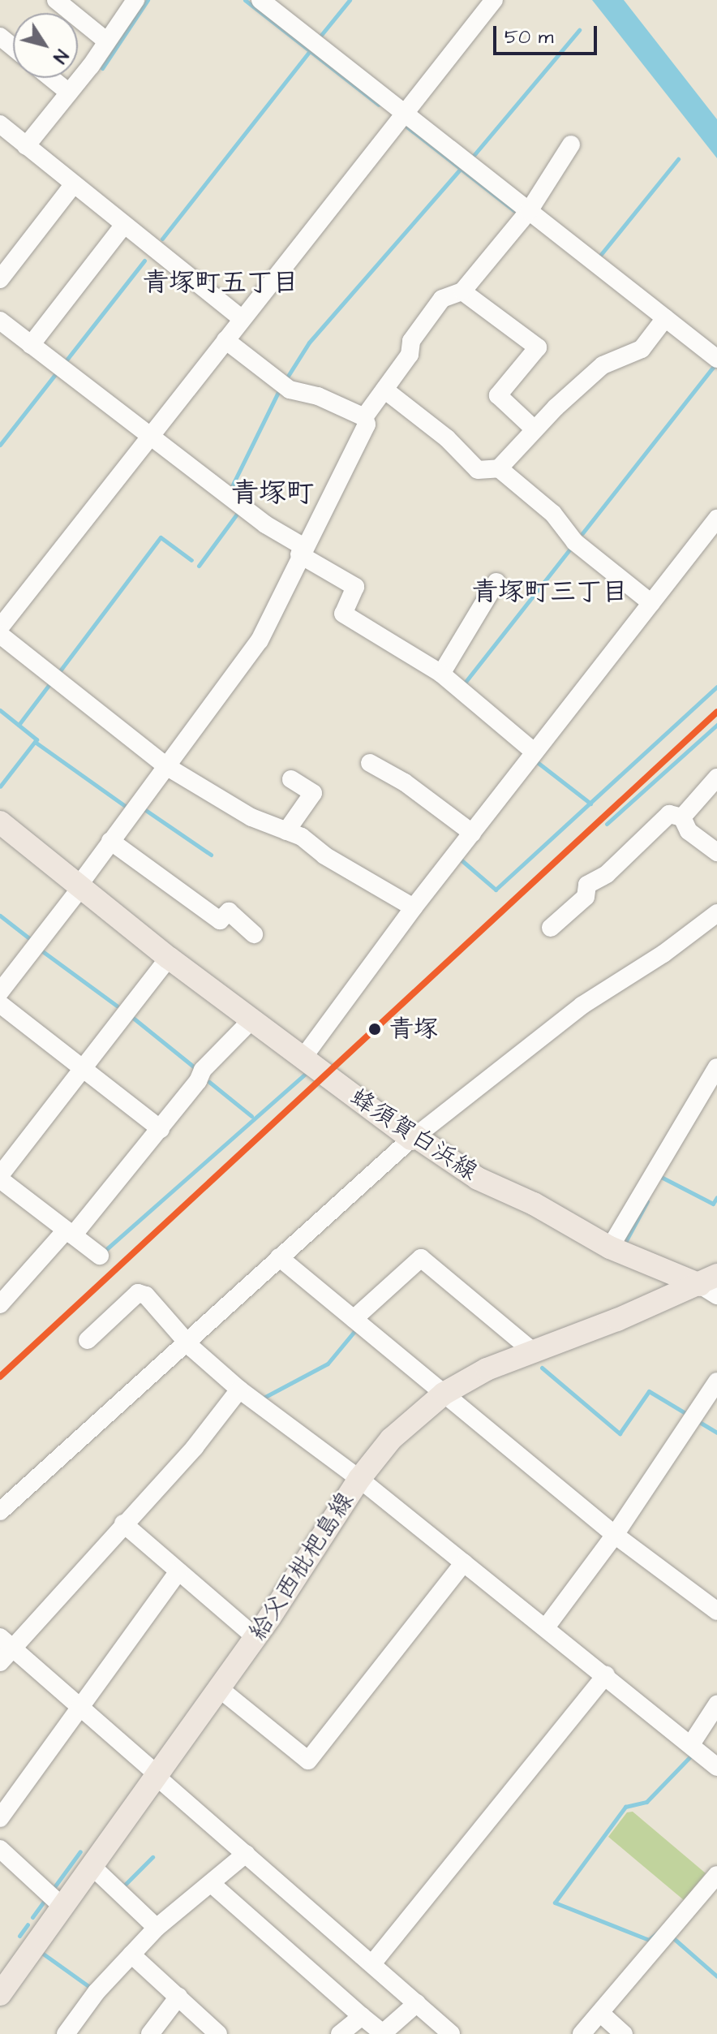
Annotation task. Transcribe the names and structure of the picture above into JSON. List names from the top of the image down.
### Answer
{
  "streets": {
    "main road": ["蜂須賀白浜線", "給父西枇杷島線"]
  },
  "crossings": [
    ["蜂須賀白浜線", "給父西枇杷島線"]
  ],
  "districts": ["青塚町五丁目", "青塚町", "青塚町三丁目"],
  "places": ["青塚"],
  "scale_bar": "50 m",
  "north": "bottom right"
}
